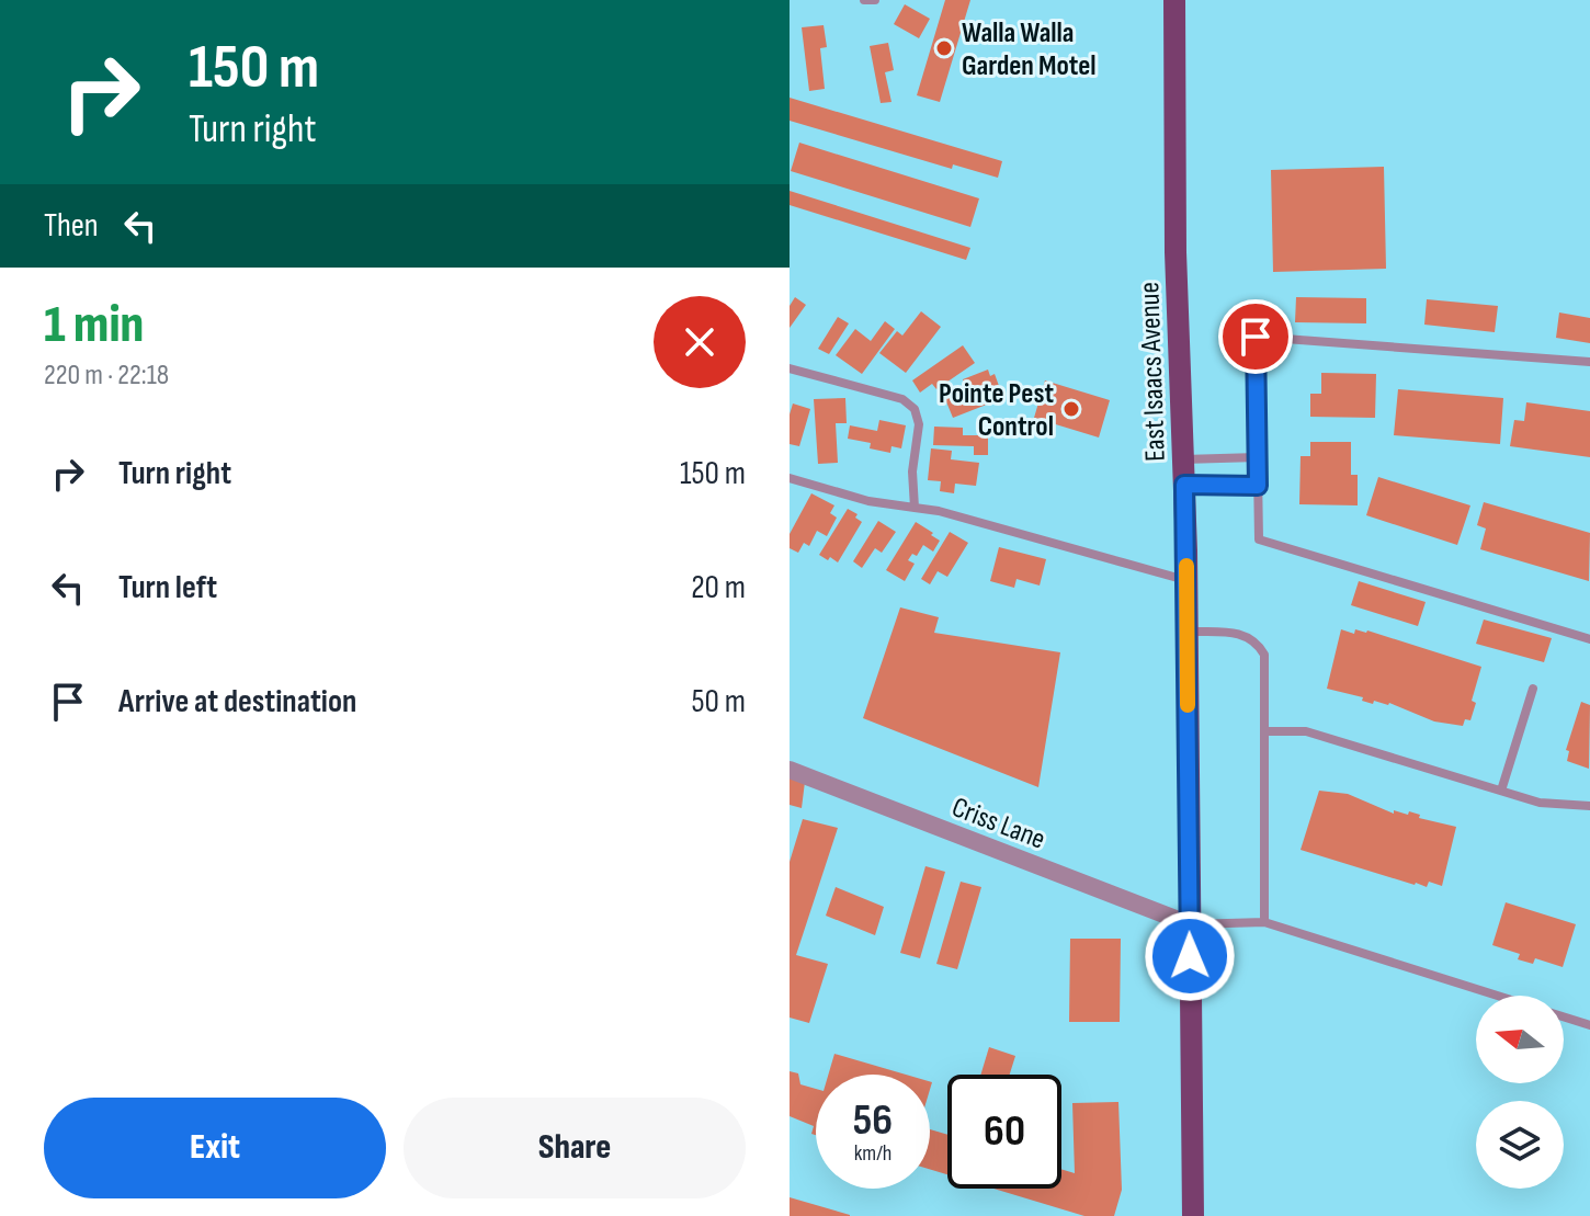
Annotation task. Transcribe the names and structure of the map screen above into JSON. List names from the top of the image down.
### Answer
{
  "streets": {
    "main road": ["East Isaacs Avenue"],
    "street": ["Criss Lane"]
  },
  "crossings": [
    ["East Isaacs Avenue", "Criss Lane"]
  ],
  "places": ["Walla Walla Garden Motel", "Pointe Pest Control"],
  "north": "left",
  "page": {
    "turn": ["150 m", "Turn right"],
    "then": "Then",
    "heading": ["1 min", "220 m · 22:18"],
    "list": [
      {
        "name": "Turn right",
        "value": "150 m"
      },
      {
        "name": "Turn left",
        "value": "20 m"
      },
      {
        "name": "Arrive at destination",
        "value": "50 m"
      }
    ],
    "speed": "56 km/h",
    "limit": "60",
    "buttons": ["Exit", "Share"]
  }
}
